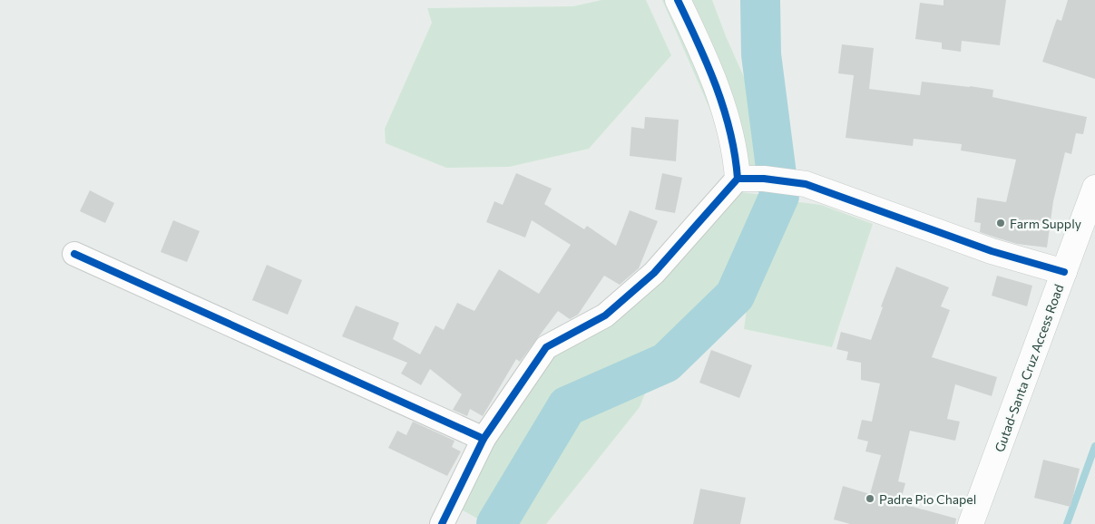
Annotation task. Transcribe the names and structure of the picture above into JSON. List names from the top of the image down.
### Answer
{
  "streets": {
    "street": ["Gutad-Santa Cruz Access Road"]
  },
  "places": ["Farm Supply", "Padre Pio Chapel"]
}
